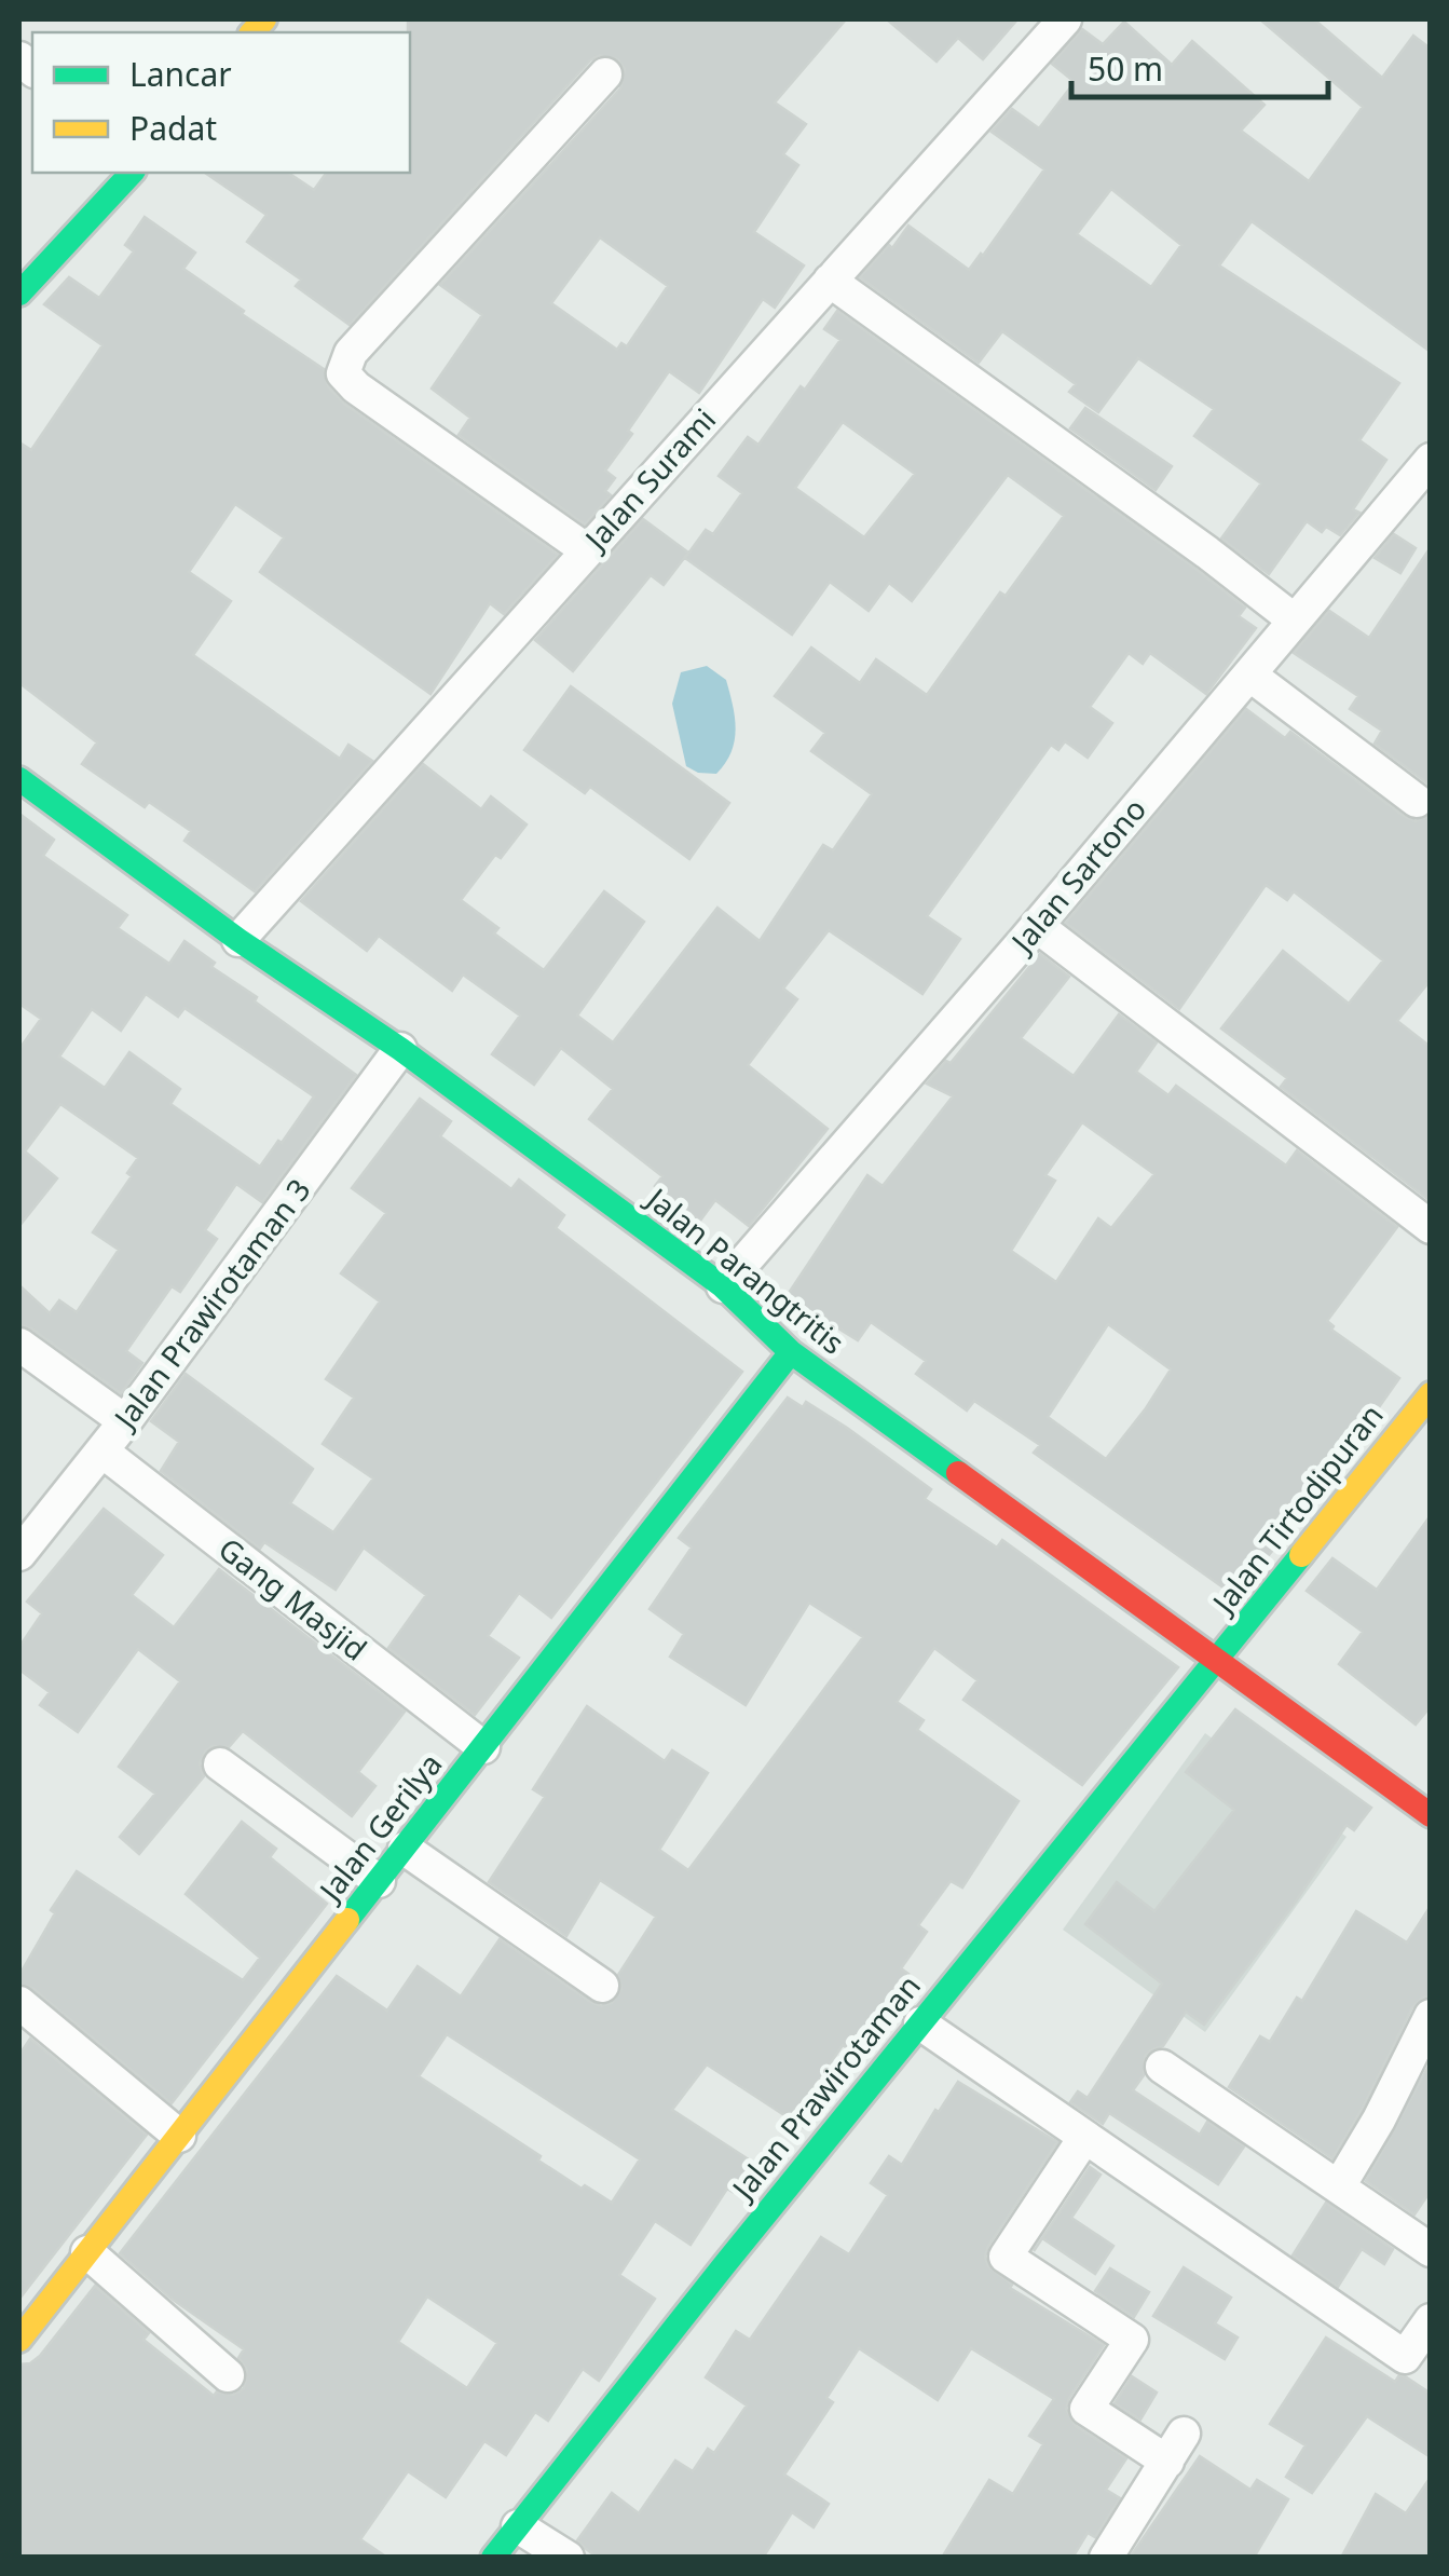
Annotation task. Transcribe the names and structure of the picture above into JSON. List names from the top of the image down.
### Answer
{
  "streets": {
    "street": [
      "Jalan Surami",
      "Jalan Sartono",
      "Jalan Parangtritis",
      "Jalan Prawirotaman 3",
      "Jalan Tirtodipuran",
      "Gang Masjid",
      "Jalan Gerilya",
      "Jalan Prawirotaman"
    ]
  },
  "crossings": [
    ["Jalan Surami", "Jalan Parangtritis"],
    ["Jalan Sartono", "Jalan Parangtritis"],
    ["Jalan Parangtritis", "Jalan Prawirotaman 3"],
    ["Jalan Parangtritis", "Jalan Tirtodipuran"],
    ["Jalan Parangtritis", "Jalan Gerilya"],
    ["Jalan Parangtritis", "Jalan Prawirotaman"],
    ["Jalan Prawirotaman 3", "Gang Masjid"],
    ["Jalan Tirtodipuran", "Jalan Prawirotaman"],
    ["Gang Masjid", "Jalan Gerilya"]
  ],
  "legend": ["Lancar", "Padat"],
  "scale_bar": "50 m"
}
